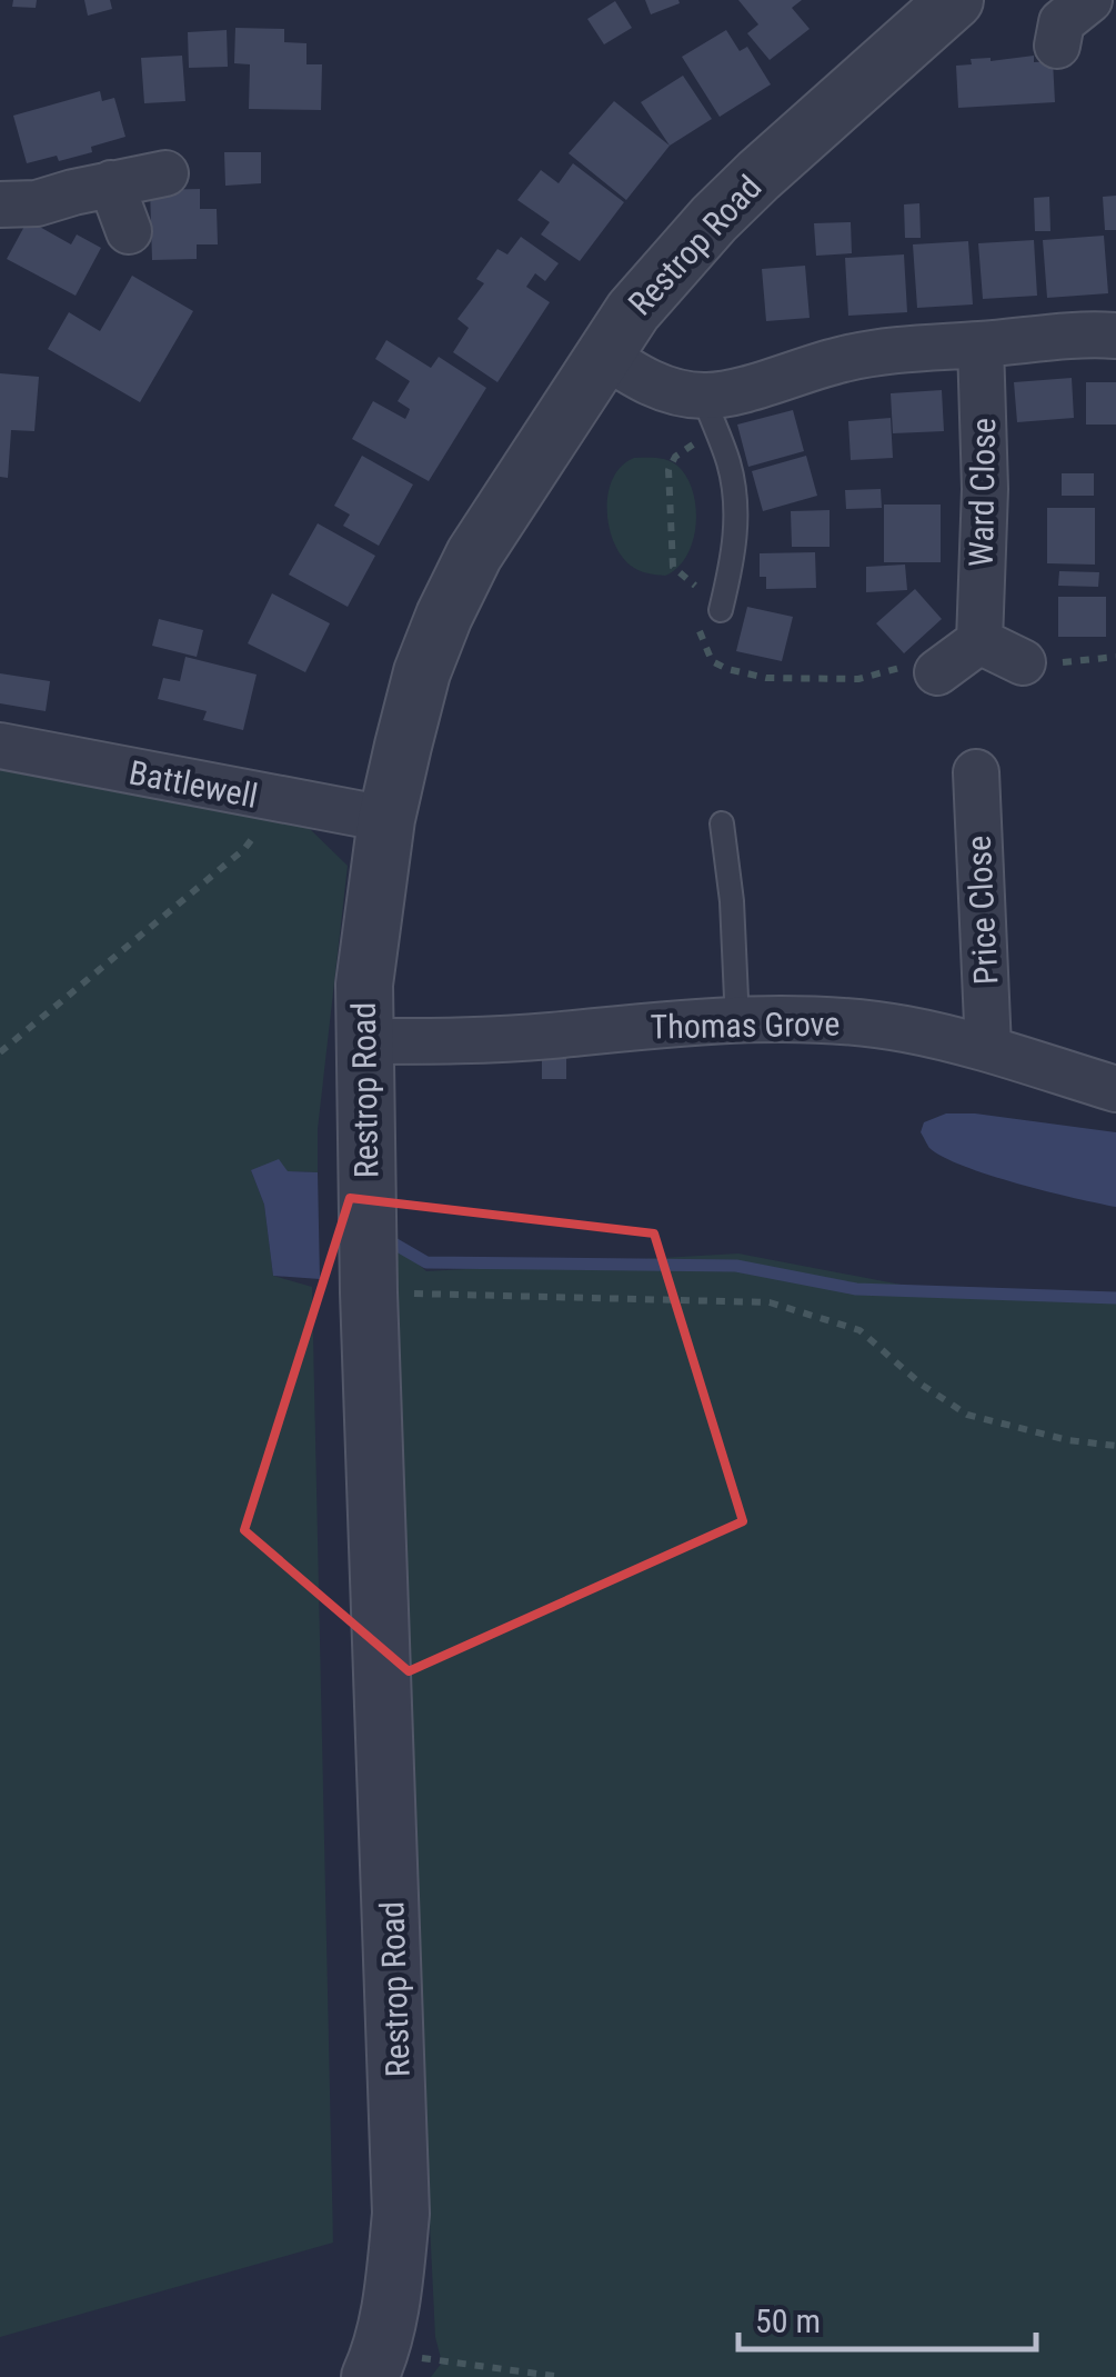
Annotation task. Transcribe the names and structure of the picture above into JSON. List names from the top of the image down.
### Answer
{
  "streets": {
    "street": [
      "Restrop Road",
      "Ward Close",
      "Battlewell",
      "Price Close",
      "Thomas Grove"
    ]
  },
  "crossings": [
    ["Restrop Road", "Battlewell"],
    ["Restrop Road", "Thomas Grove"],
    ["Price Close", "Thomas Grove"]
  ],
  "scale_bar": "50 m"
}
